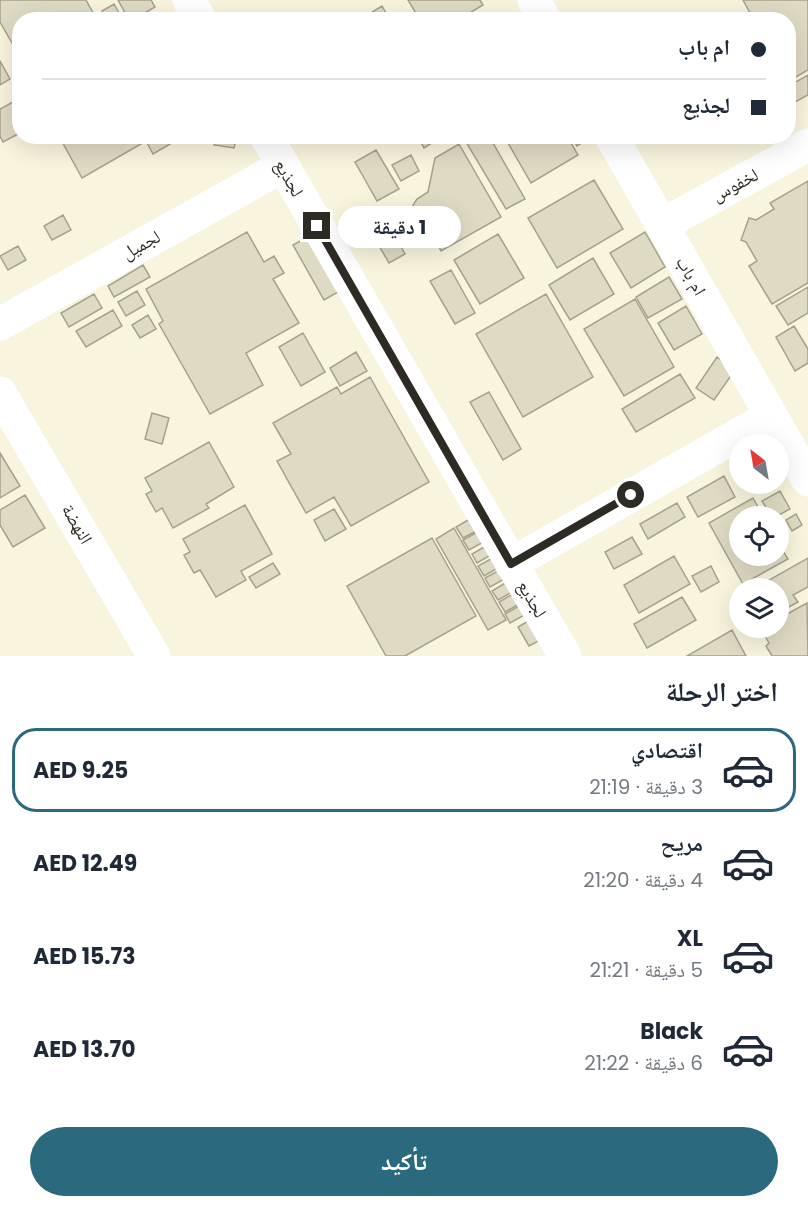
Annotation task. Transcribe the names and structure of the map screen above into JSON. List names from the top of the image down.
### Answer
{
  "streets": {
    "street": [
      "لجذيع",
      "لخفوس",
      "لجميل",
      "ام باب",
      "النهضة"
    ]
  },
  "crossings": [
    ["لجذيع", "لجميل"],
    ["لخفوس", "ام باب"]
  ],
  "north": "top left",
  "page": {
    "banner": ["ام باب", "لجذيع"],
    "bubble": "1 دقيقة",
    "heading": "اختر الرحلة",
    "list": [
      {
        "name": "اقتصادي",
        "note": "3 دقيقة · 21:19",
        "value": "AED 9.25"
      },
      {
        "name": "مريح",
        "note": "4 دقيقة · 21:20",
        "value": "AED 12.49"
      },
      {
        "name": "XL",
        "note": "5 دقيقة · 21:21",
        "value": "AED 15.73"
      },
      {
        "name": "Black",
        "note": "6 دقيقة · 21:22",
        "value": "AED 13.70"
      }
    ],
    "buttons": "تأكيد"
  }
}
